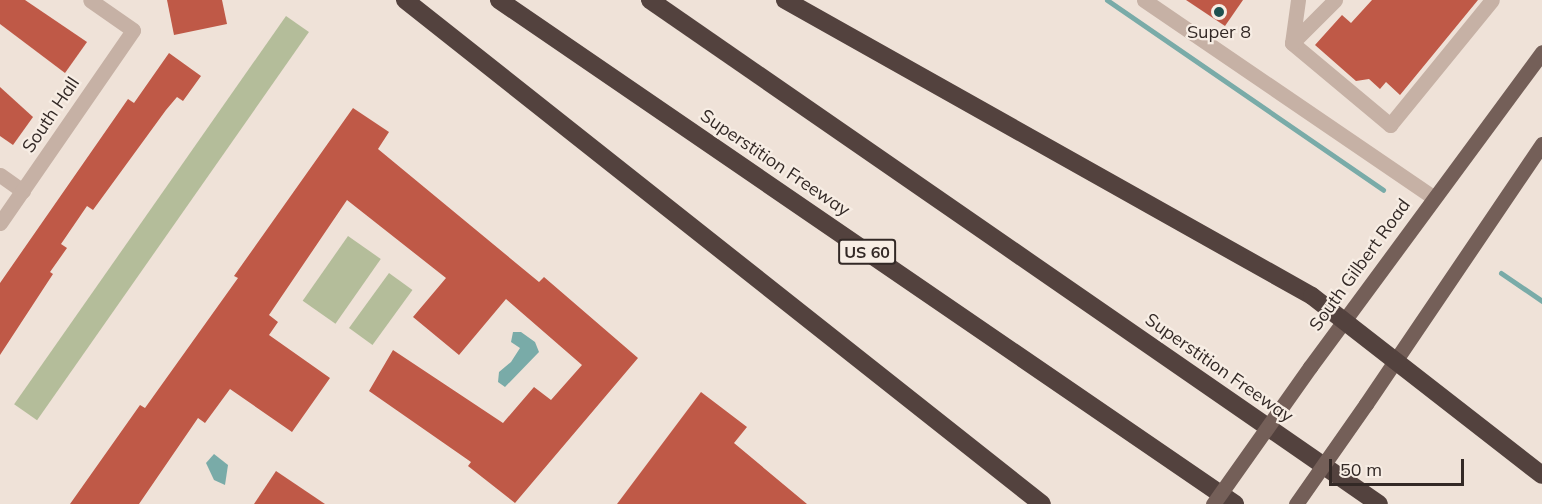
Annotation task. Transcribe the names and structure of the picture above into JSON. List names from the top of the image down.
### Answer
{
  "streets": {
    "highway": ["Superstition Freeway", "US 60"],
    "main road": ["South Gilbert Road"],
    "street": ["South Hall"]
  },
  "places": ["Super 8"],
  "scale_bar": "50 m"
}
